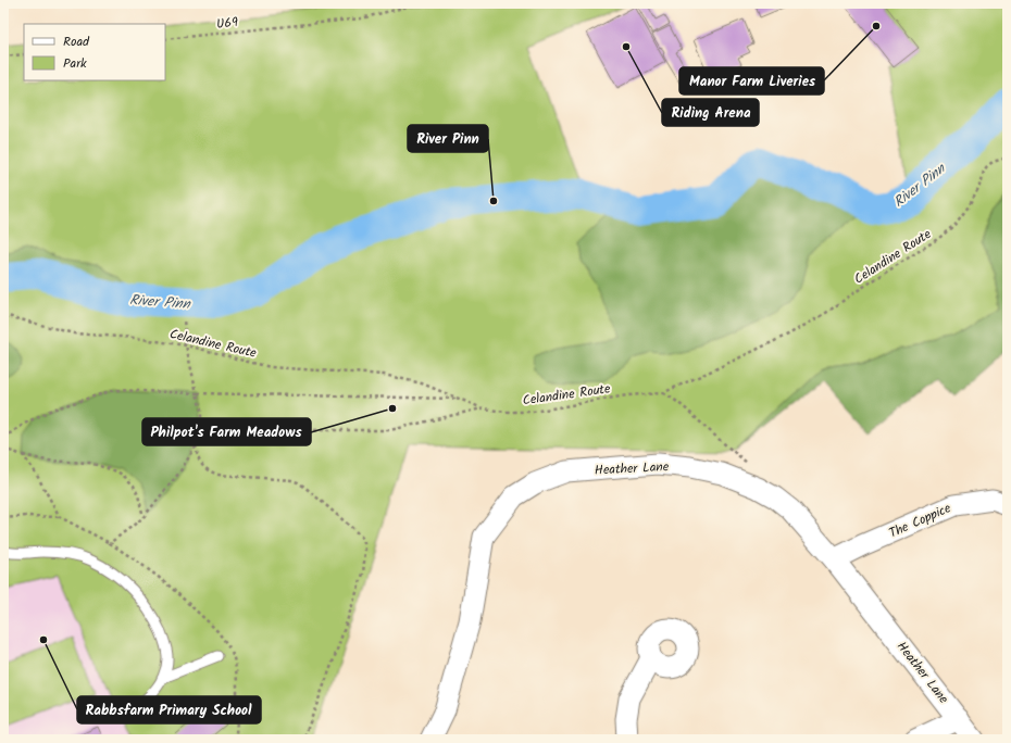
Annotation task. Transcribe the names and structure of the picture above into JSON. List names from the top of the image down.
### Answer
{
  "streets": {
    "street": ["Heather Lane", "The Coppice"],
    "path": ["U69", "Celandine Route"]
  },
  "crossings": [
    ["Heather Lane", "The Coppice"]
  ],
  "water": ["River Pinn"],
  "places": [
    "Manor Farm Liveries",
    "Riding Arena",
    "River Pinn",
    "Philpot's Farm Meadows",
    "Rabbsfarm Primary School"
  ],
  "legend": ["Road", "Park"]
}
